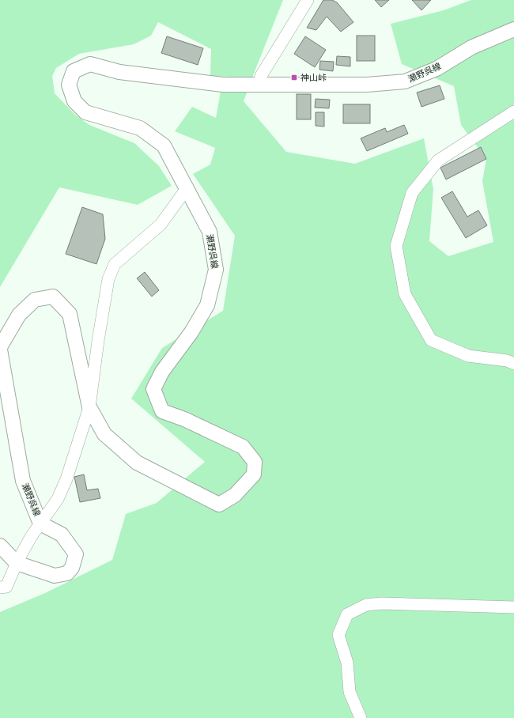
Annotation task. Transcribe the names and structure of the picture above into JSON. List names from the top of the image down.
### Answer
{
  "streets": {
    "main road": ["瀬野呉線"]
  },
  "places": {
    "transit": ["神山峠"]
  }
}
